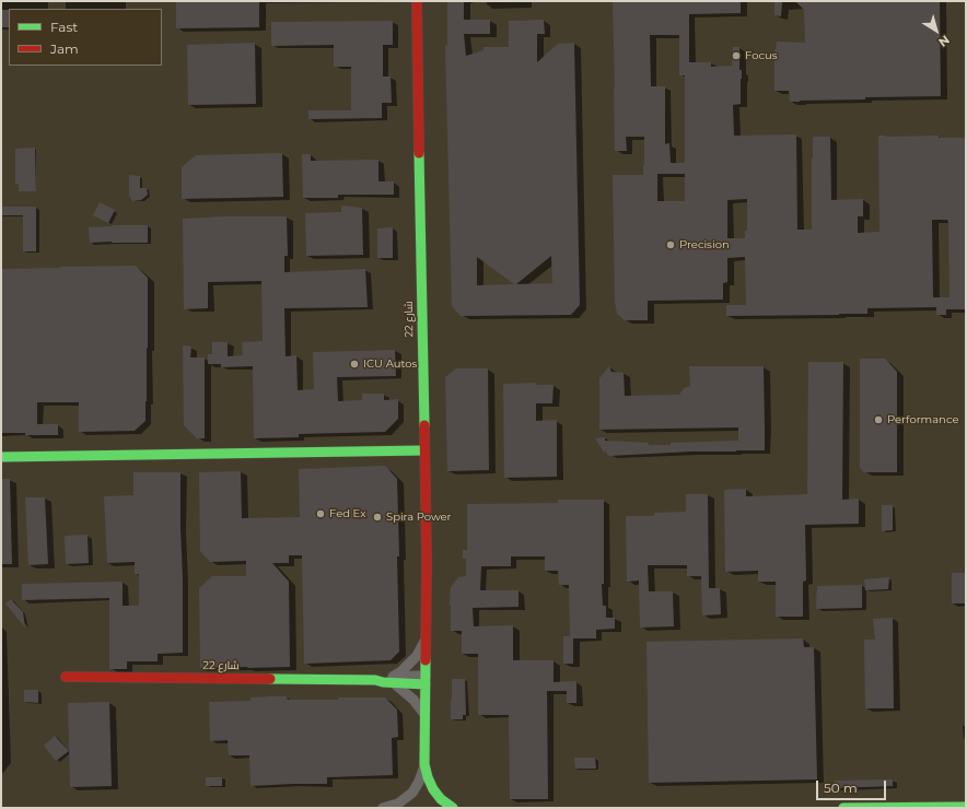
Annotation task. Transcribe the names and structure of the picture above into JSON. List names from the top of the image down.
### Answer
{
  "streets": {
    "street": ["شارع 22"]
  },
  "places": [
    "Focus",
    "Precision",
    "ICU Autos",
    "Performance",
    "Fed Ex",
    "Spira Power"
  ],
  "legend": ["Fast", "Jam"],
  "scale_bar": "50 m",
  "north": "bottom right"
}
